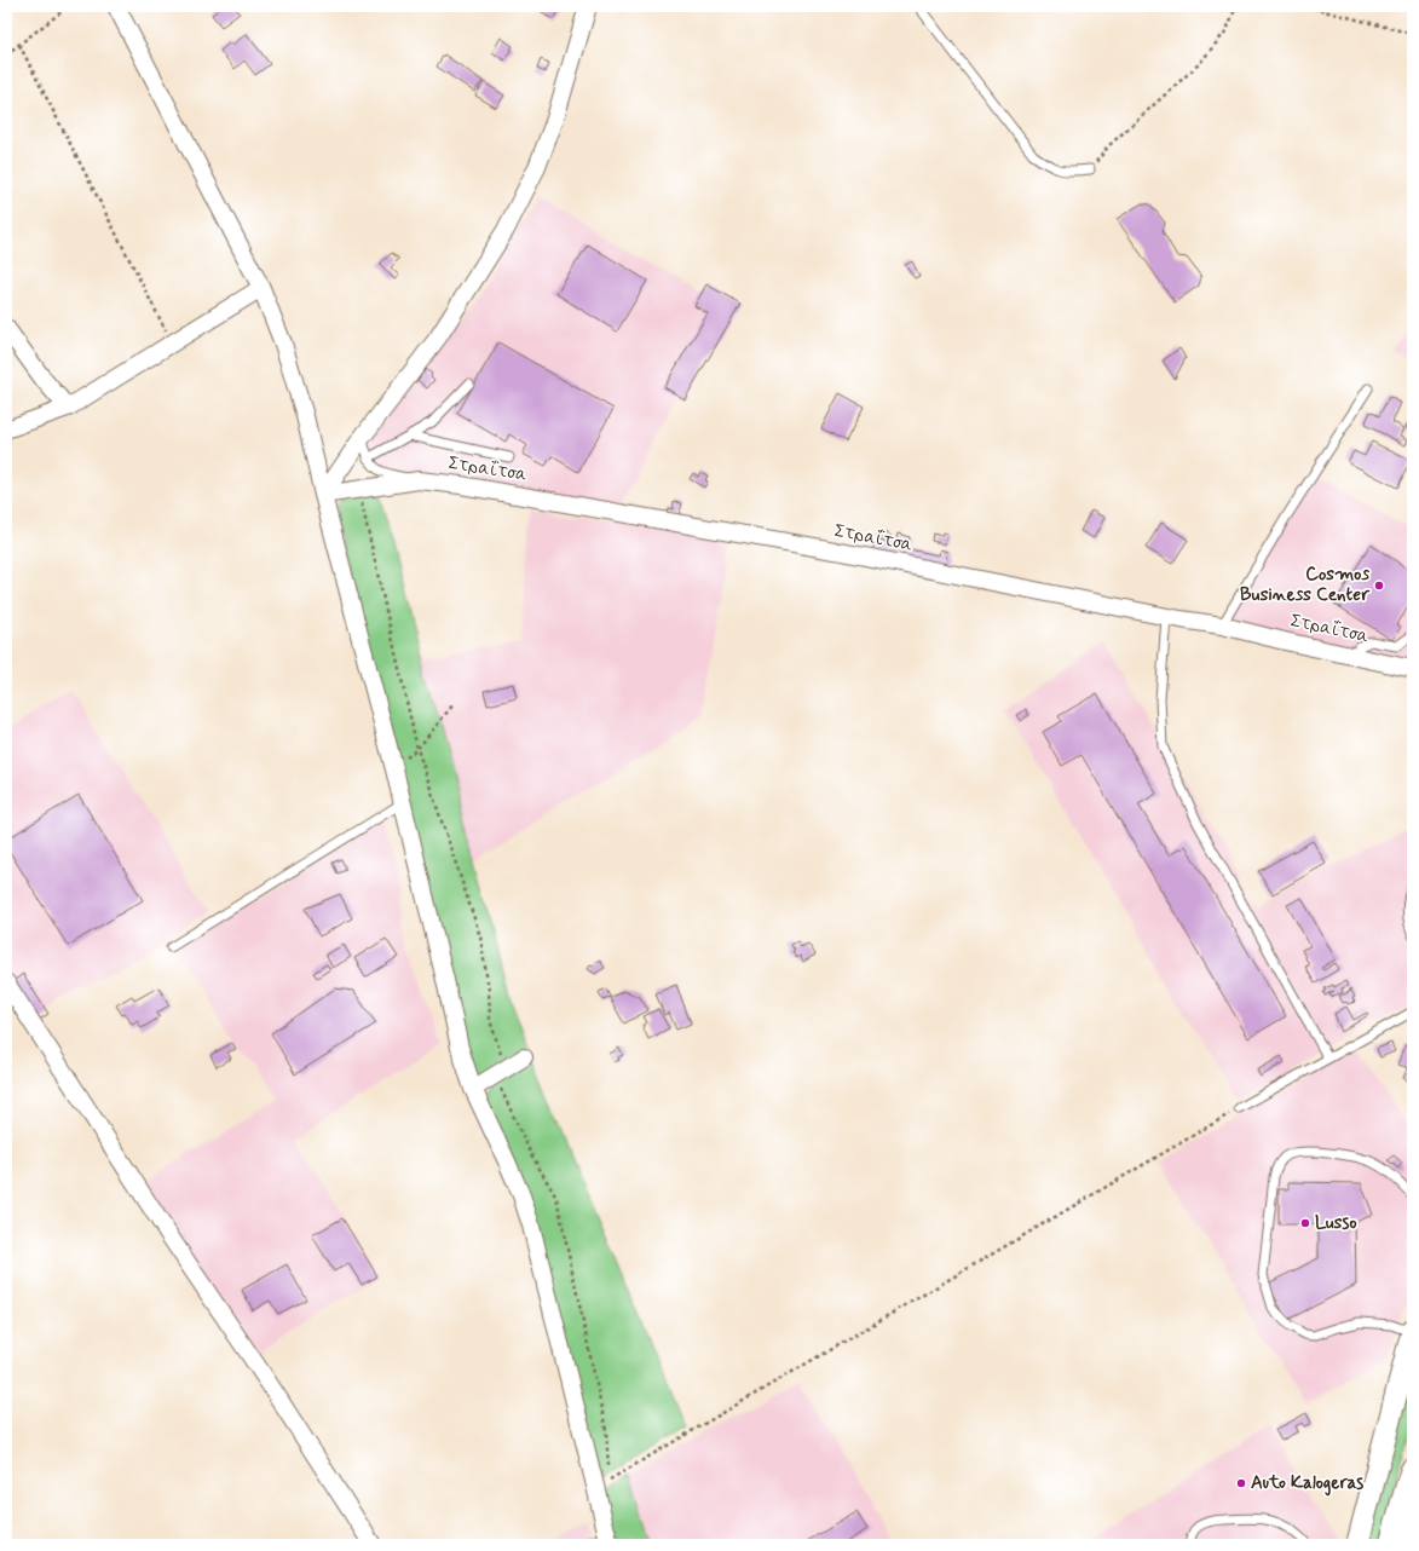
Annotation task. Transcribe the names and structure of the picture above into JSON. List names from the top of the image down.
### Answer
{
  "streets": {
    "street": ["Στραΐτσα"]
  },
  "places": ["Cosmos Business Center", "Lusso", "Auto Kalogeras"]
}
